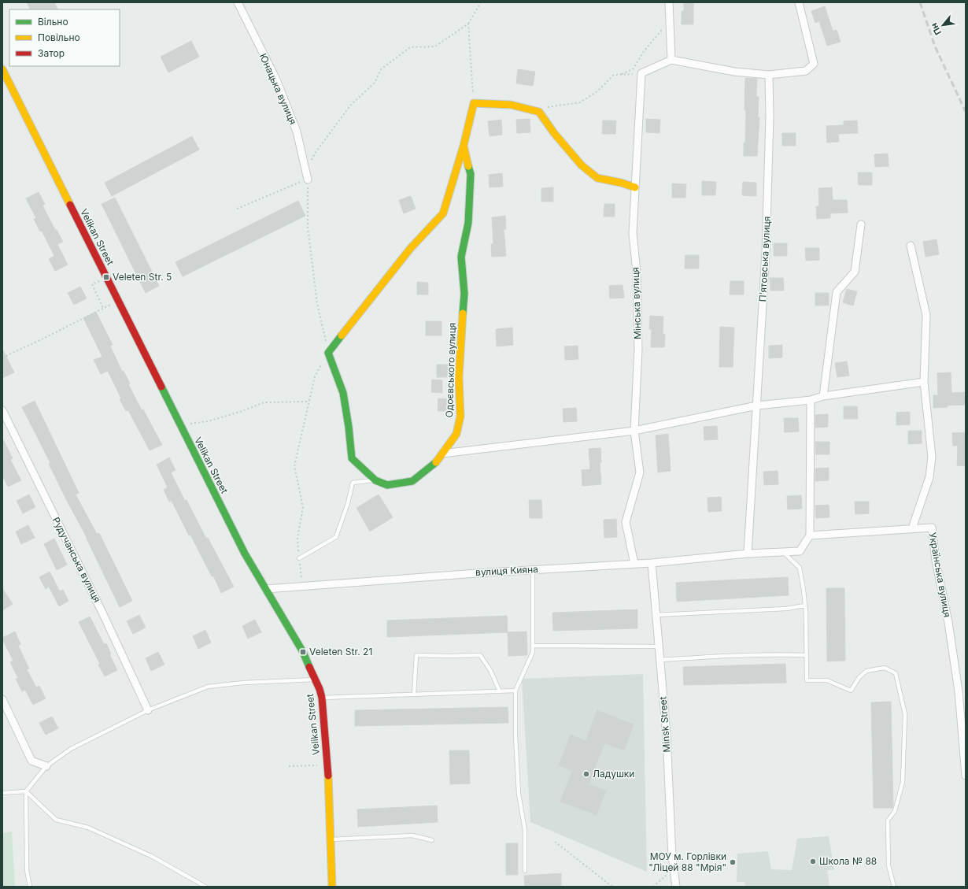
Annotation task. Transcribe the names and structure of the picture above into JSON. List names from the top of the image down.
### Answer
{
  "streets": {
    "street": [
      "Юнацька вулиця",
      "Velikan Street",
      "П’ятовська вулиця",
      "Мінська вулиця",
      "Одоєвського вулиця",
      "Рудучанська вулиця",
      "вулиця Кияна",
      "Українська вулиця",
      "Minsk Street"
    ]
  },
  "crossings": [
    ["Velikan Street", "вулиця Кияна"],
    ["П’ятовська вулиця", "вулиця Кияна"],
    ["Мінська вулиця", "вулиця Кияна"],
    ["вулиця Кияна", "Minsk Street"]
  ],
  "places": {
    "transit": ["Veleten Str. 5", "Veleten Str. 21"],
    "other": ["Ладушки", "Школа № 88", "МОУ м. Горлівки \"Ліцей 88 \"Мрія\""]
  },
  "legend": ["Вільно", "Повільно", "Затор"],
  "north": "bottom left"
}
